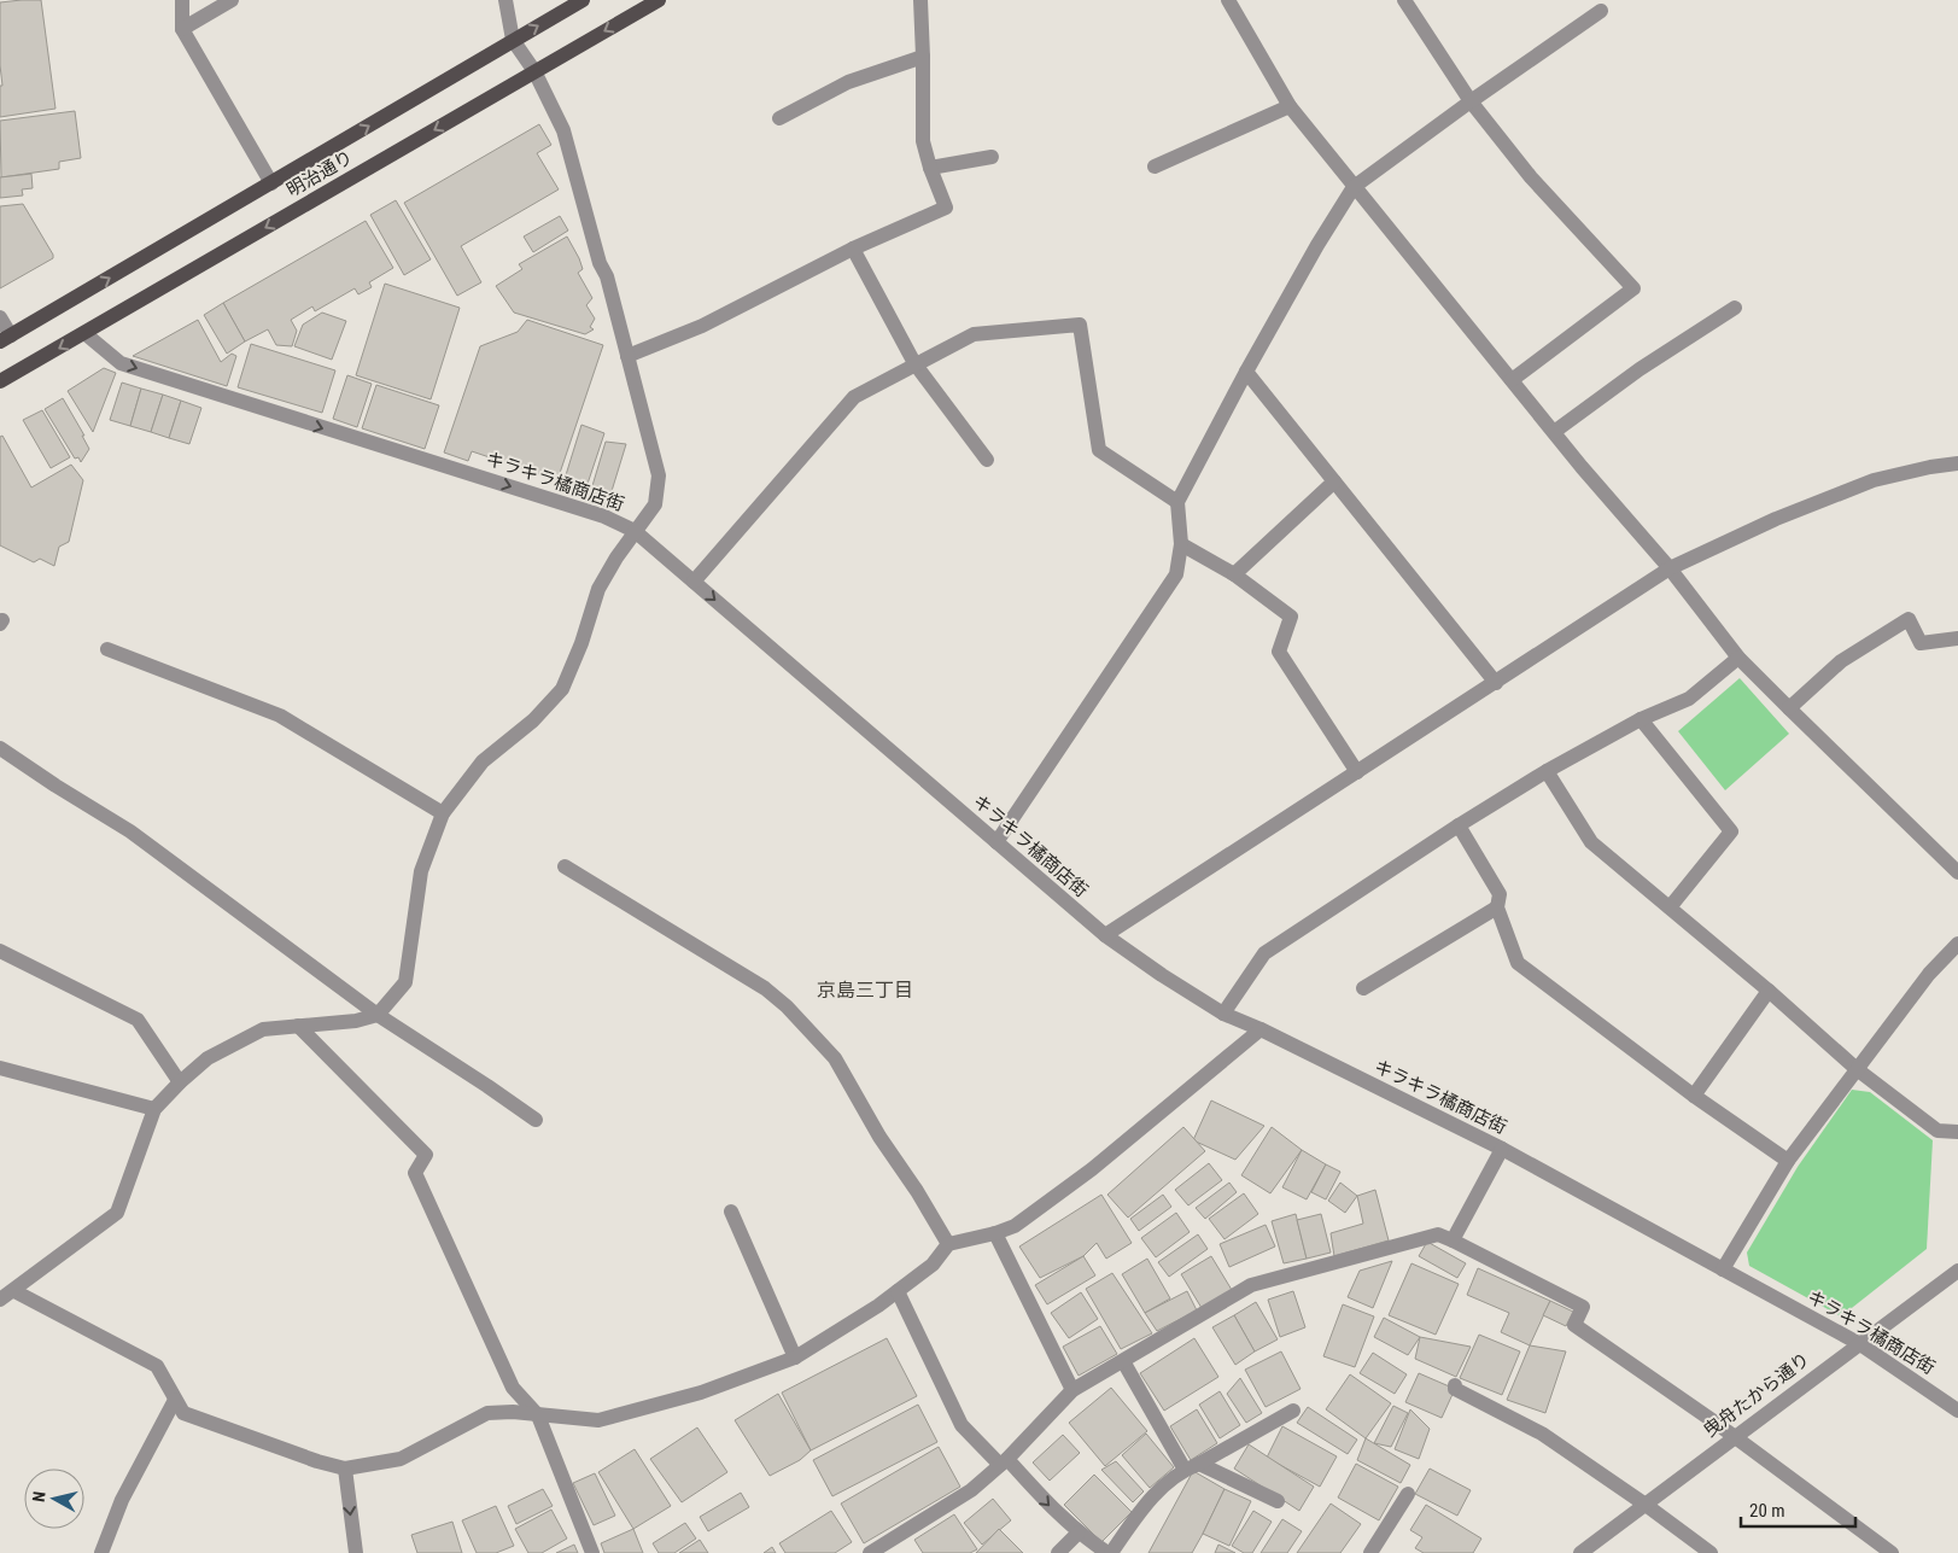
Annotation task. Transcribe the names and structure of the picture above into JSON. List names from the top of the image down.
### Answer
{
  "streets": {
    "main road": ["明治通り"],
    "street": ["キラキラ橘商店街", "曳舟たから通り"]
  },
  "crossings": [
    ["明治通り", "キラキラ橘商店街"],
    ["キラキラ橘商店街", "曳舟たから通り"]
  ],
  "one_way": ["キラキラ橘商店街"],
  "districts": ["京島三丁目"],
  "scale_bar": "20 m",
  "north": "left"
}
